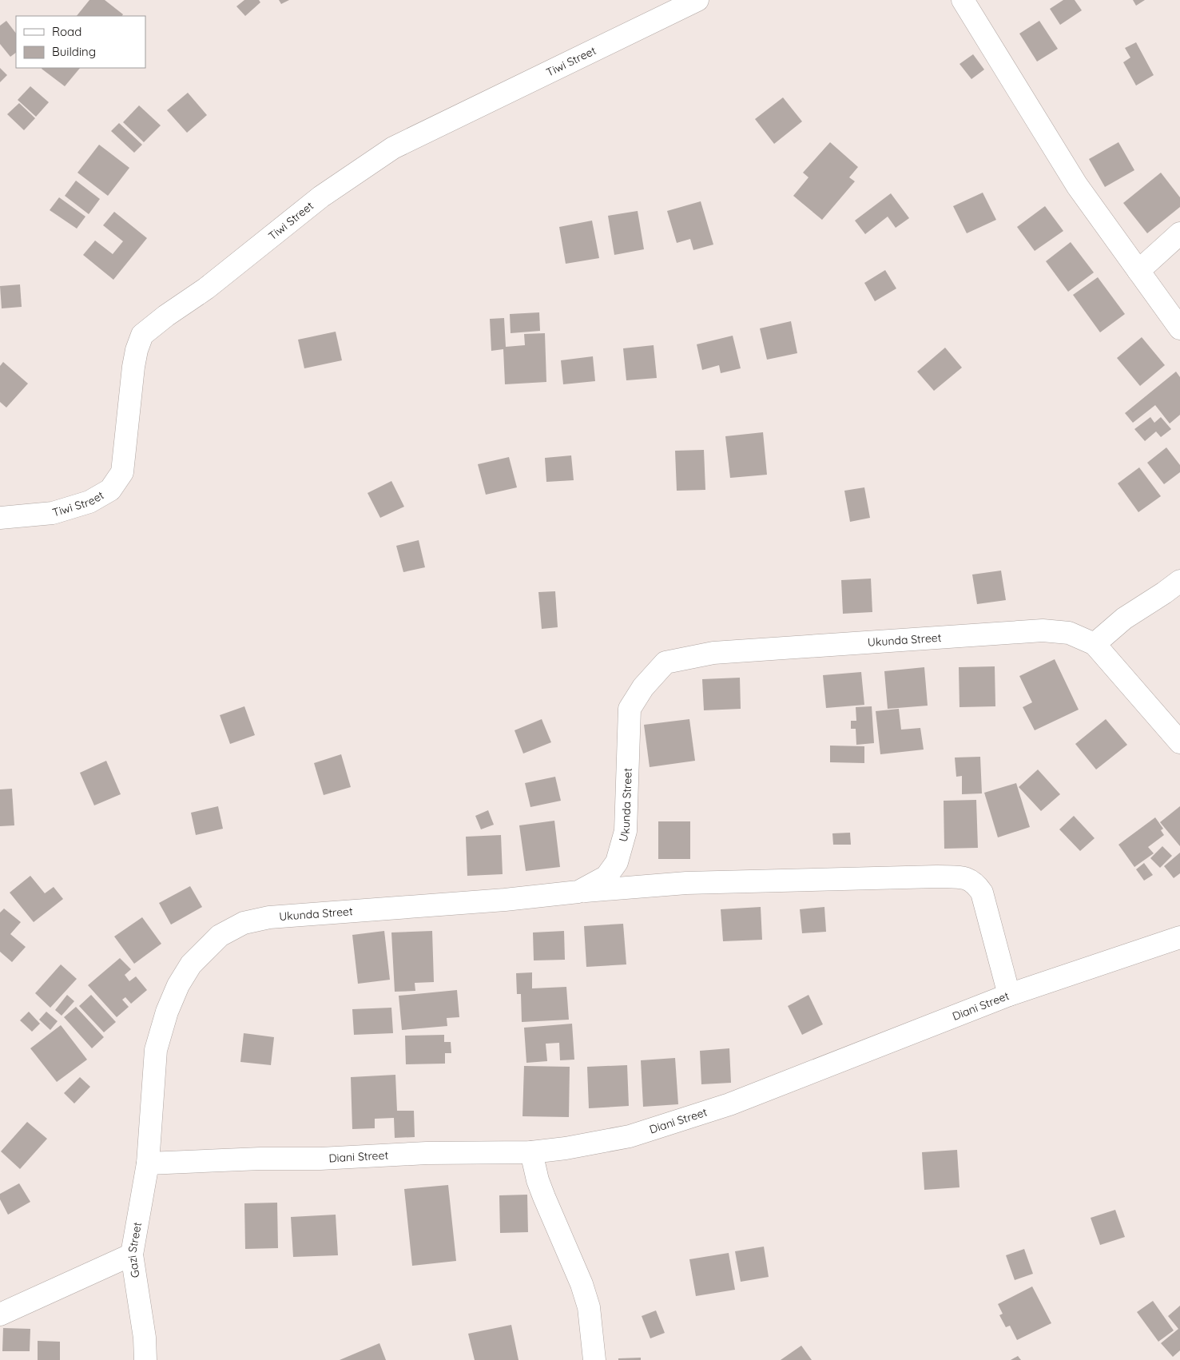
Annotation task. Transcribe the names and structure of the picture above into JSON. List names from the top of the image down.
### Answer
{
  "streets": {
    "street": [
      "Tiwi Street",
      "Ukunda Street",
      "Diani Street",
      "Gazi Street"
    ]
  },
  "crossings": [
    ["Ukunda Street", "Diani Street"],
    ["Ukunda Street", "Gazi Street"],
    ["Diani Street", "Gazi Street"]
  ],
  "legend": ["Road", "Building"]
}
